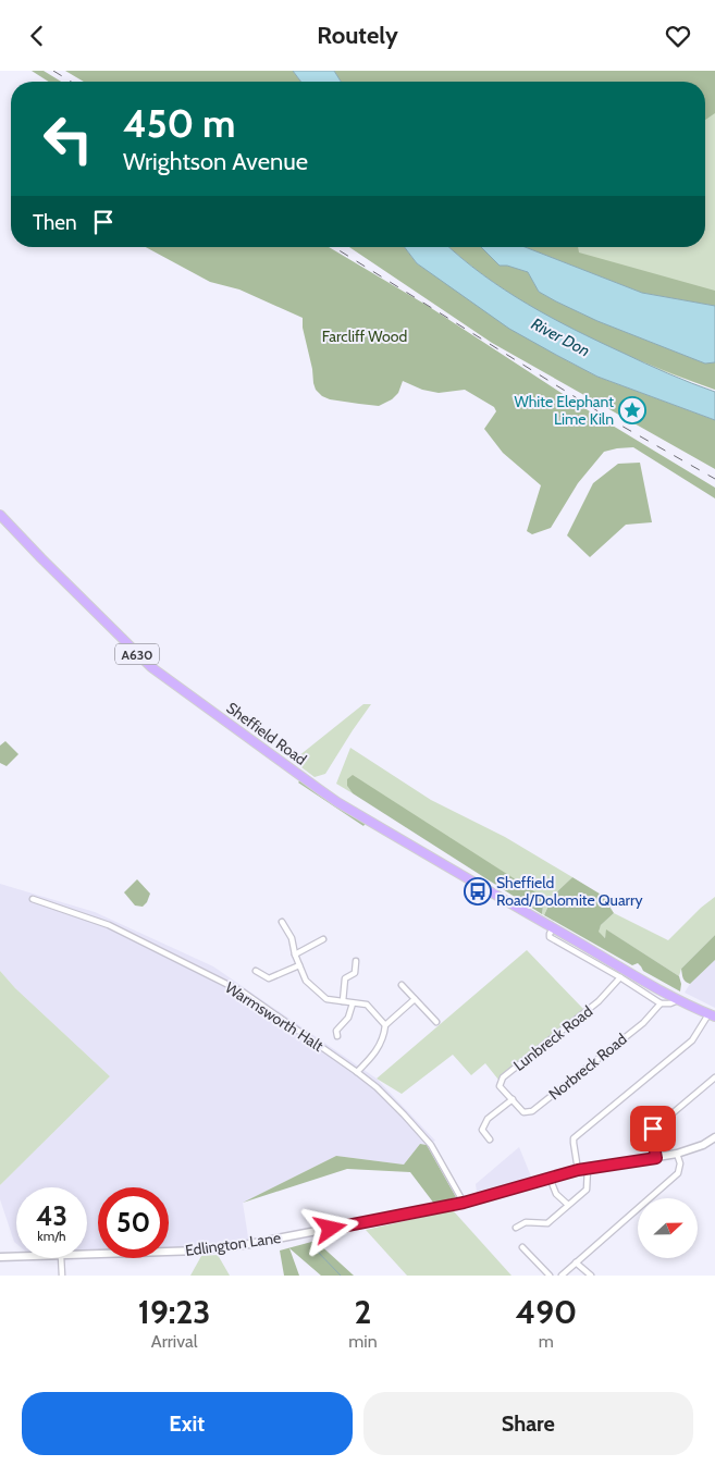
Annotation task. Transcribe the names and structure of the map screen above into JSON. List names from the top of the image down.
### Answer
{
  "streets": {
    "main road": ["A630", "Sheffield Road", "Edlington Lane"],
    "street": ["Warmsworth Halt", "Lunbreck Road", "Norbreck Road"]
  },
  "crossings": [
    ["Sheffield Road", "Lunbreck Road"],
    ["Sheffield Road", "Norbreck Road"],
    ["Warmsworth Halt", "Edlington Lane"],
    ["Lunbreck Road", "Norbreck Road"]
  ],
  "water": ["River Don"],
  "parks": ["Farcliff Wood"],
  "places": {
    "place": ["White Elephant Lime Kiln"],
    "bus stop": ["Sheffield Road/Dolomite Quarry"]
  },
  "north": "right",
  "page": {
    "header": "Routely",
    "turn": ["450 m", "Wrightson Avenue"],
    "then": "Then",
    "speed": "43 km/h",
    "limit": "50",
    "eta": [
      "19:23",
      "Arrival",
      "2",
      "min",
      "490",
      "m"
    ],
    "buttons": ["Exit", "Share"]
  }
}
